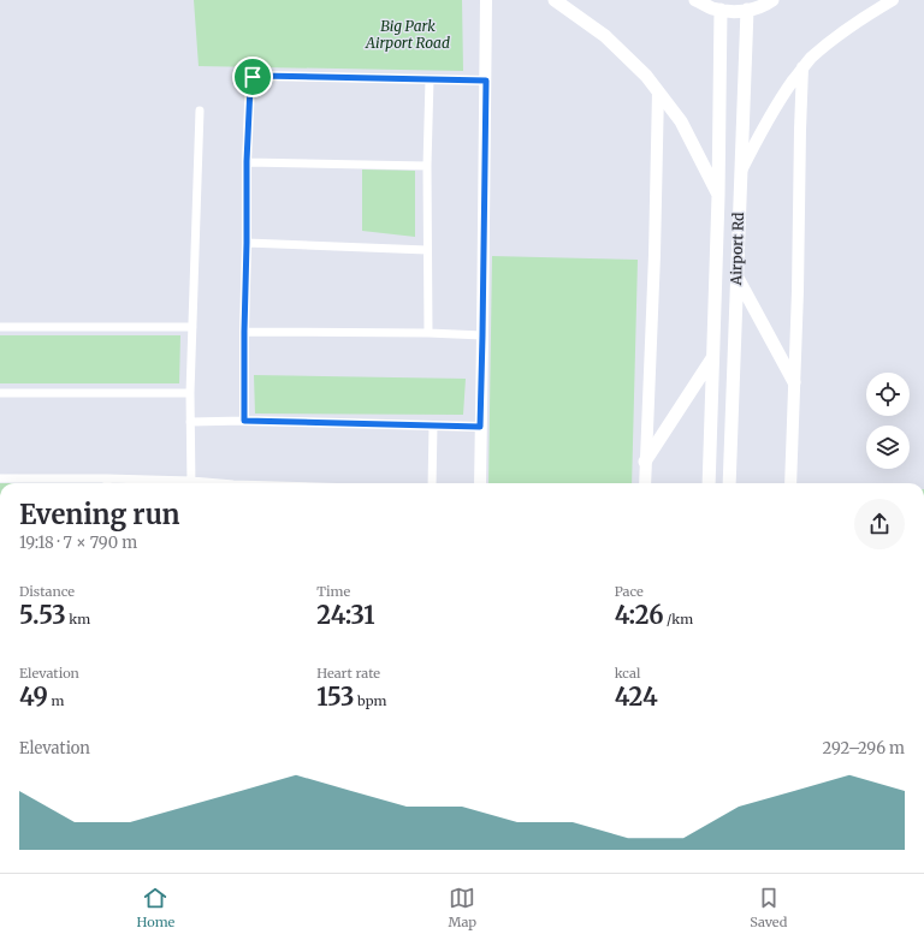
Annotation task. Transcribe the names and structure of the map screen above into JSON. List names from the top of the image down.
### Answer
{
  "streets": {
    "main road": ["Airport Rd"]
  },
  "parks": ["Big Park Airport Road"],
  "page": {
    "heading": ["Evening run", "19:18 · 7 × 790 m"],
    "stats": [
      ["Distance", "5.53 km"],
      ["Time", "24:31"],
      ["Pace", "4:26 /km"],
      ["Elevation", "49 m"],
      ["Heart rate", "153 bpm"],
      ["kcal", "424"]
    ],
    "chart": ["Elevation", "292–296 m"],
    "tabs": ["Home", "Map", "Saved"]
  }
}
